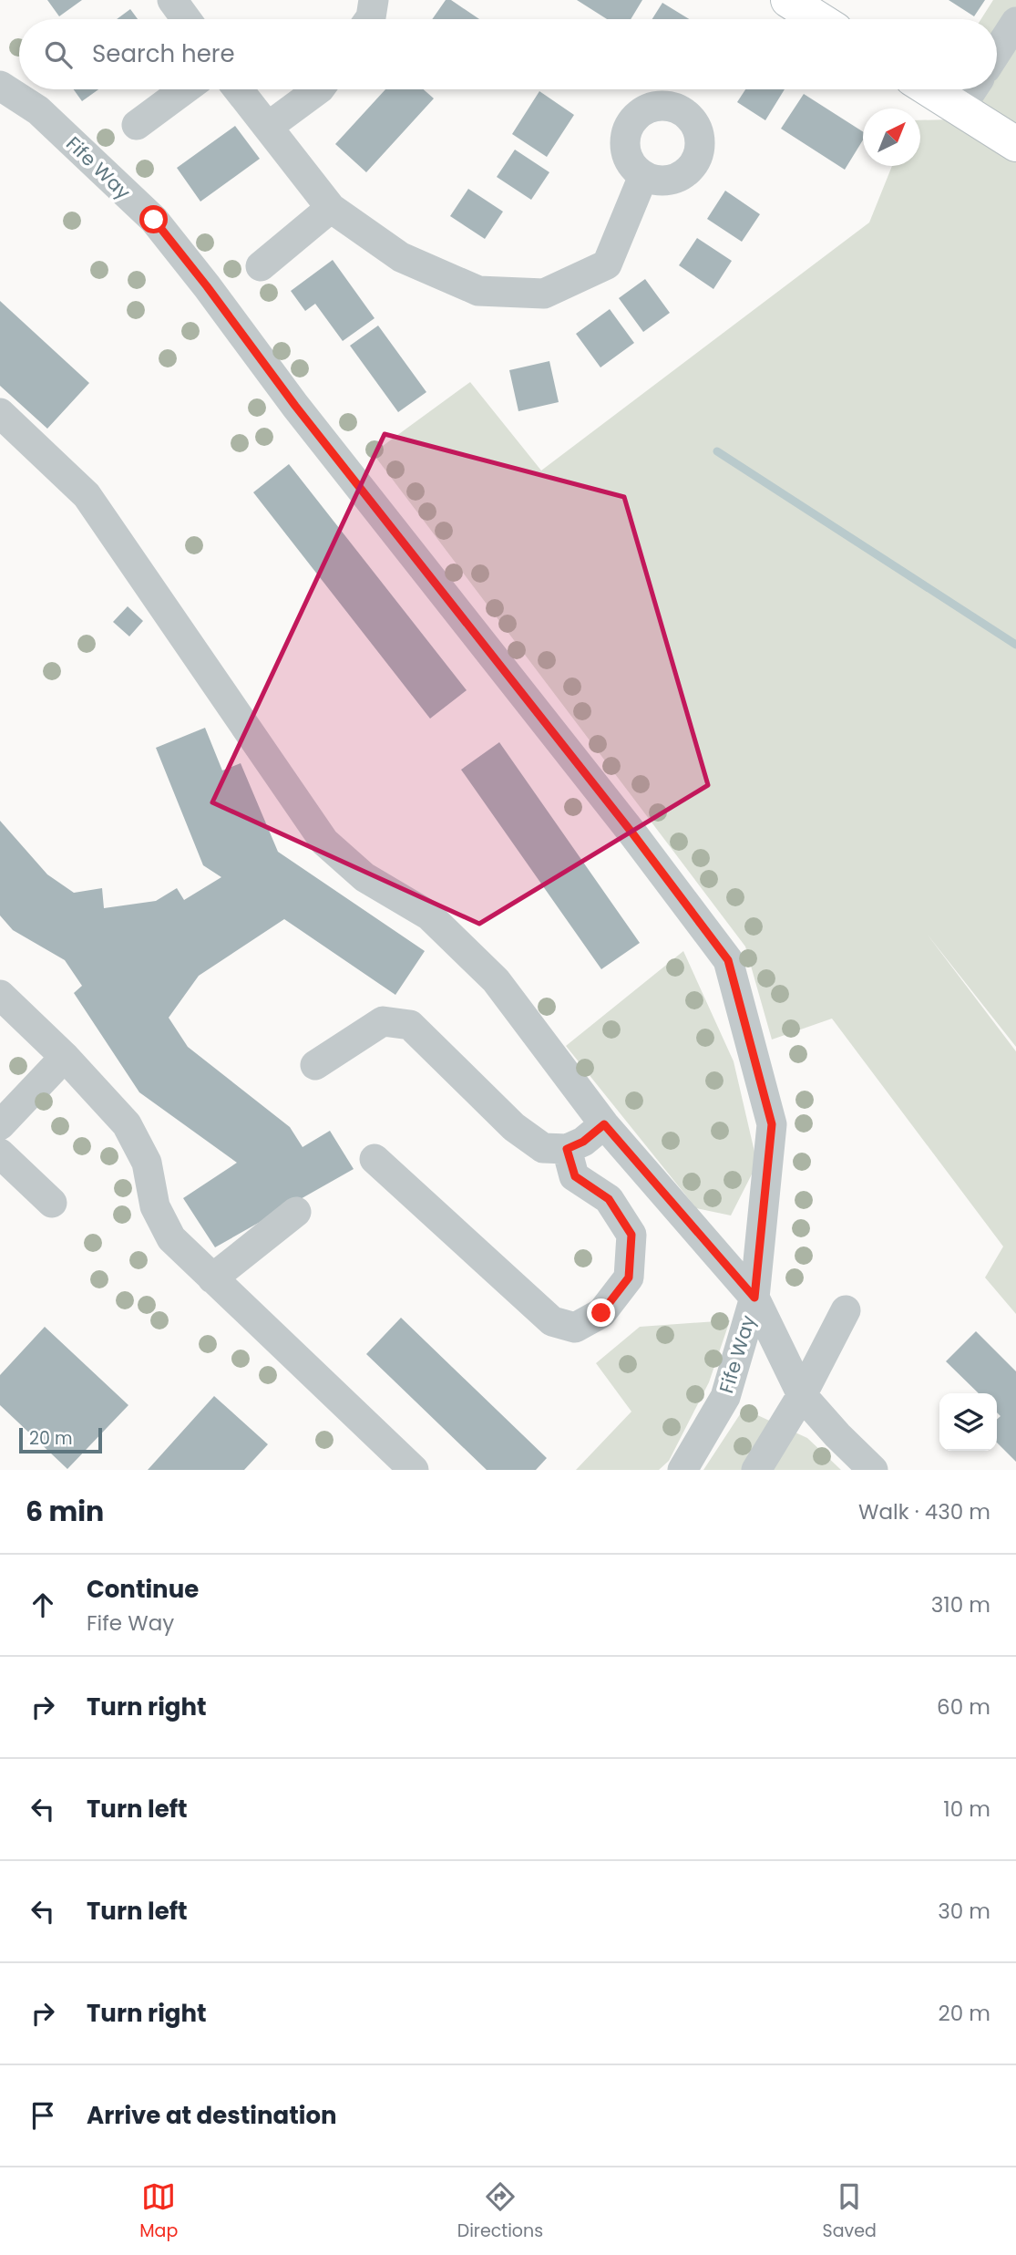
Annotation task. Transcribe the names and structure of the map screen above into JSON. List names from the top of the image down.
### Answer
{
  "streets": {
    "street": ["Fife Way"]
  },
  "scale_bar": "20 m",
  "north": "top right",
  "page": {
    "search": "Search here",
    "scale": "20 m",
    "heading": ["6 min", "Walk · 430 m"],
    "list": [
      ["Continue", "Fife Way", "310 m"],
      ["Turn right", "60 m"],
      ["Turn left", "10 m"],
      ["Turn left", "30 m"],
      ["Turn right", "20 m"],
      "Arrive at destination"
    ],
    "nav": ["Map", "Directions", "Saved"]
  }
}
